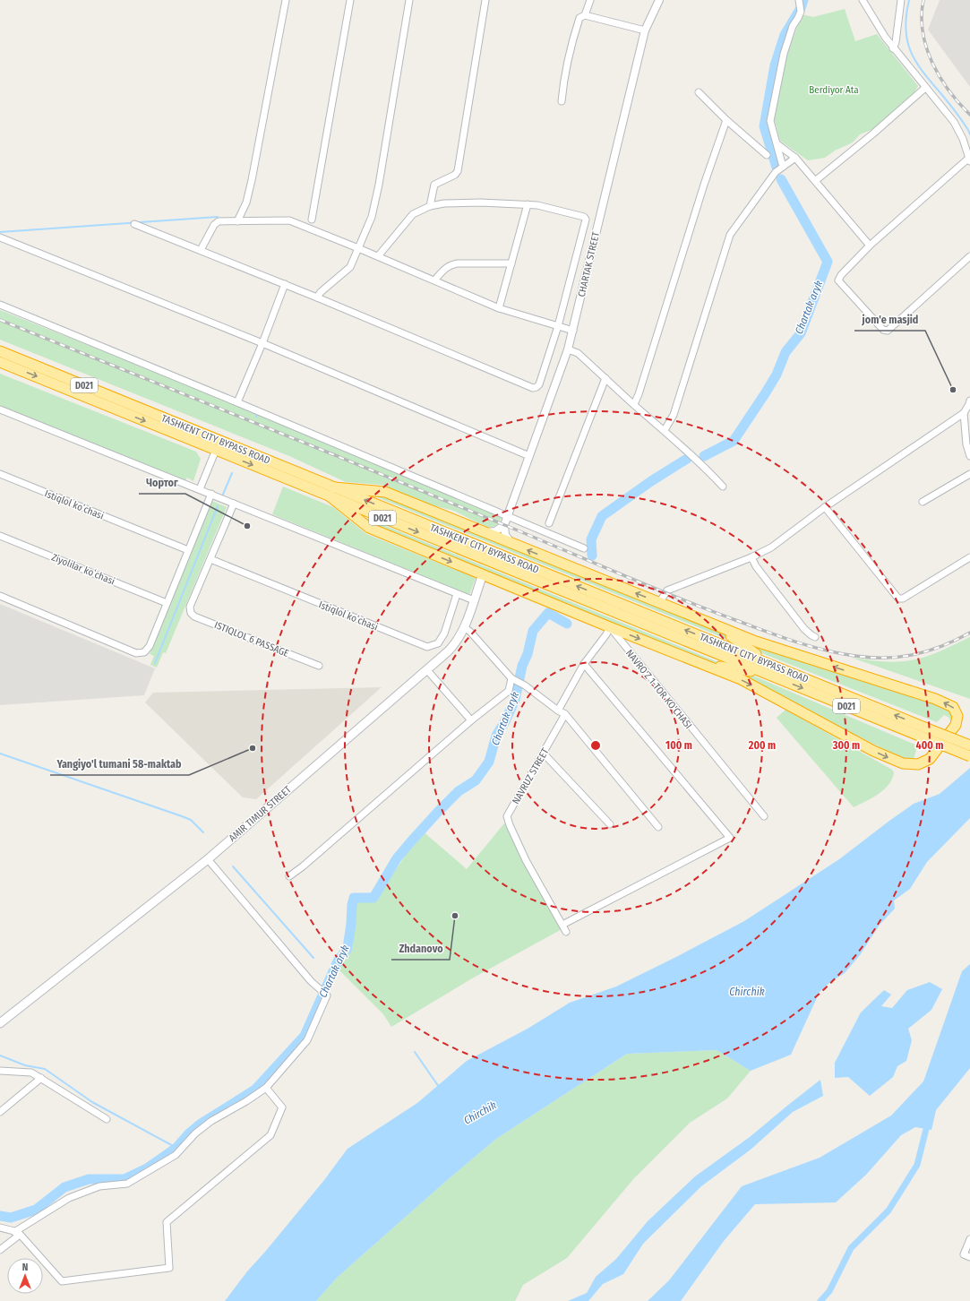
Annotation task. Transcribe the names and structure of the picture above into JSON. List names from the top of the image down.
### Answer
{
  "streets": {
    "highway": ["D021", "TASHKENT CITY BYPASS ROAD"],
    "main road": ["AMIR TIMUR STREET"],
    "street": [
      "CHARTAK STREET",
      "Istiqlol koʻchasi",
      "Ziyolilar koʻchasi",
      "ISTIQLOL 6 PASSAGE",
      "NAVRO'Z 1-TOR KO'CHASI",
      "NAVRUZ STREET"
    ]
  },
  "crossings": [
    ["Istiqlol koʻchasi", "ISTIQLOL 6 PASSAGE"]
  ],
  "water": ["Chartak aryk", "Chirchik"],
  "parks": ["Berdiyor Ata"],
  "places": [
    "jom'e masjid",
    "Чортог",
    "Yangiyo'l tumani 58-maktab",
    "Zhdanovo"
  ],
  "north": "top",
  "rings": [
    "100 m",
    "200 m",
    "300 m",
    "400 m"
  ]
}
